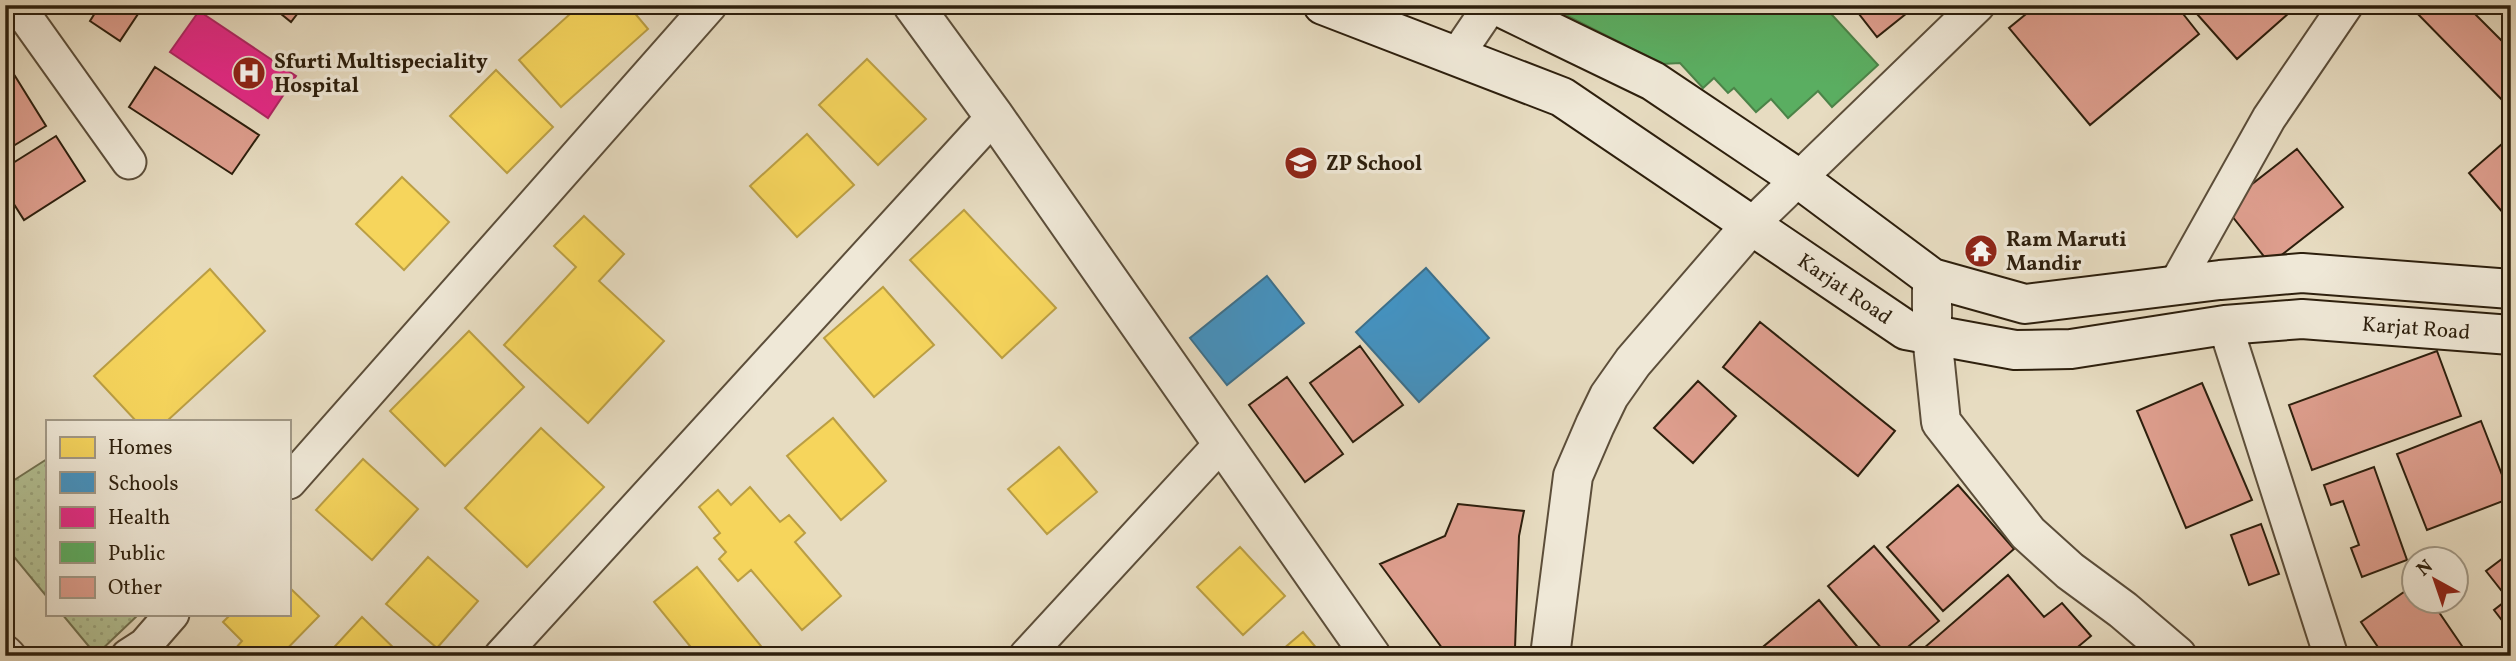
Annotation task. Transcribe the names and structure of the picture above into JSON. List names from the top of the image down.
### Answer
{
  "streets": {
    "main road": ["Karjat Road"]
  },
  "places": {
    "hospital": ["Sfurti Multispeciality Hospital"],
    "school or university": ["ZP School"],
    "temple": ["Ram Maruti Mandir"]
  },
  "legend": [
    "Homes",
    "Schools",
    "Health",
    "Public",
    "Other"
  ],
  "north": "top left"
}
